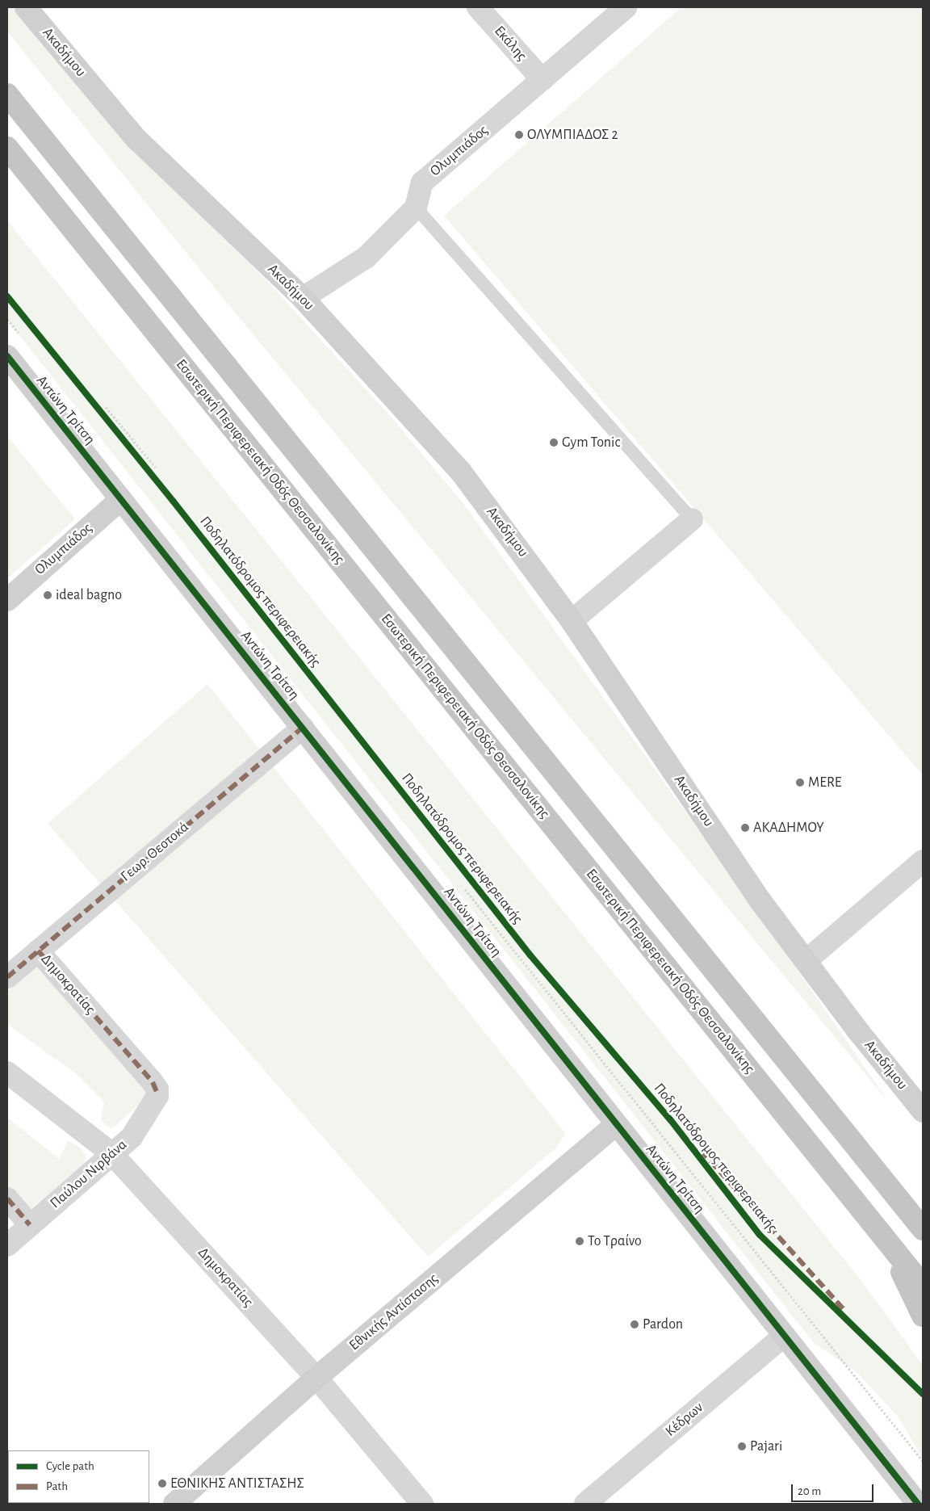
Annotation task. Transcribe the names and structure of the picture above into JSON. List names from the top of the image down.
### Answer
{
  "streets": {
    "highway": ["Εσωτερική Περιφερειακή Οδός Θεσσαλονίκης"],
    "street": [
      "Εκάλης",
      "Ακαδήμου",
      "Ολυμπιάδος",
      "Αντώνη Τρίτση",
      "Γεωρ. Θεοτοκά",
      "Δημοκρατίας",
      "Παύλου Νιρβάνα",
      "Εθνικής Αντίστασης",
      "Κέδρων"
    ],
    "cycle path": ["Ποδηλατόδρομος περιφερειακής"]
  },
  "crossings": [
    ["Εκάλης", "Ολυμπιάδος"],
    ["Ολυμπιάδος", "Αντώνη Τρίτση"],
    ["Αντώνη Τρίτση", "Γεωρ. Θεοτοκά"],
    ["Αντώνη Τρίτση", "Εθνικής Αντίστασης"],
    ["Αντώνη Τρίτση", "Κέδρων"],
    ["Γεωρ. Θεοτοκά", "Δημοκρατίας"],
    ["Δημοκρατίας", "Παύλου Νιρβάνα"],
    ["Δημοκρατίας", "Εθνικής Αντίστασης"]
  ],
  "places": [
    "ΟΛΥΜΠΙΑΔΟΣ 2",
    "Gym Tonic",
    "ideal bagno",
    "MERE",
    "ΑΚΑΔΗΜΟΥ",
    "Το Τραίνο",
    "Pardon",
    "Pajari",
    "ΕΘΝΙΚΗΣ ΑΝΤΙΣΤΑΣΗΣ"
  ],
  "legend": ["Cycle path", "Path"],
  "scale_bar": "20 m"
}
